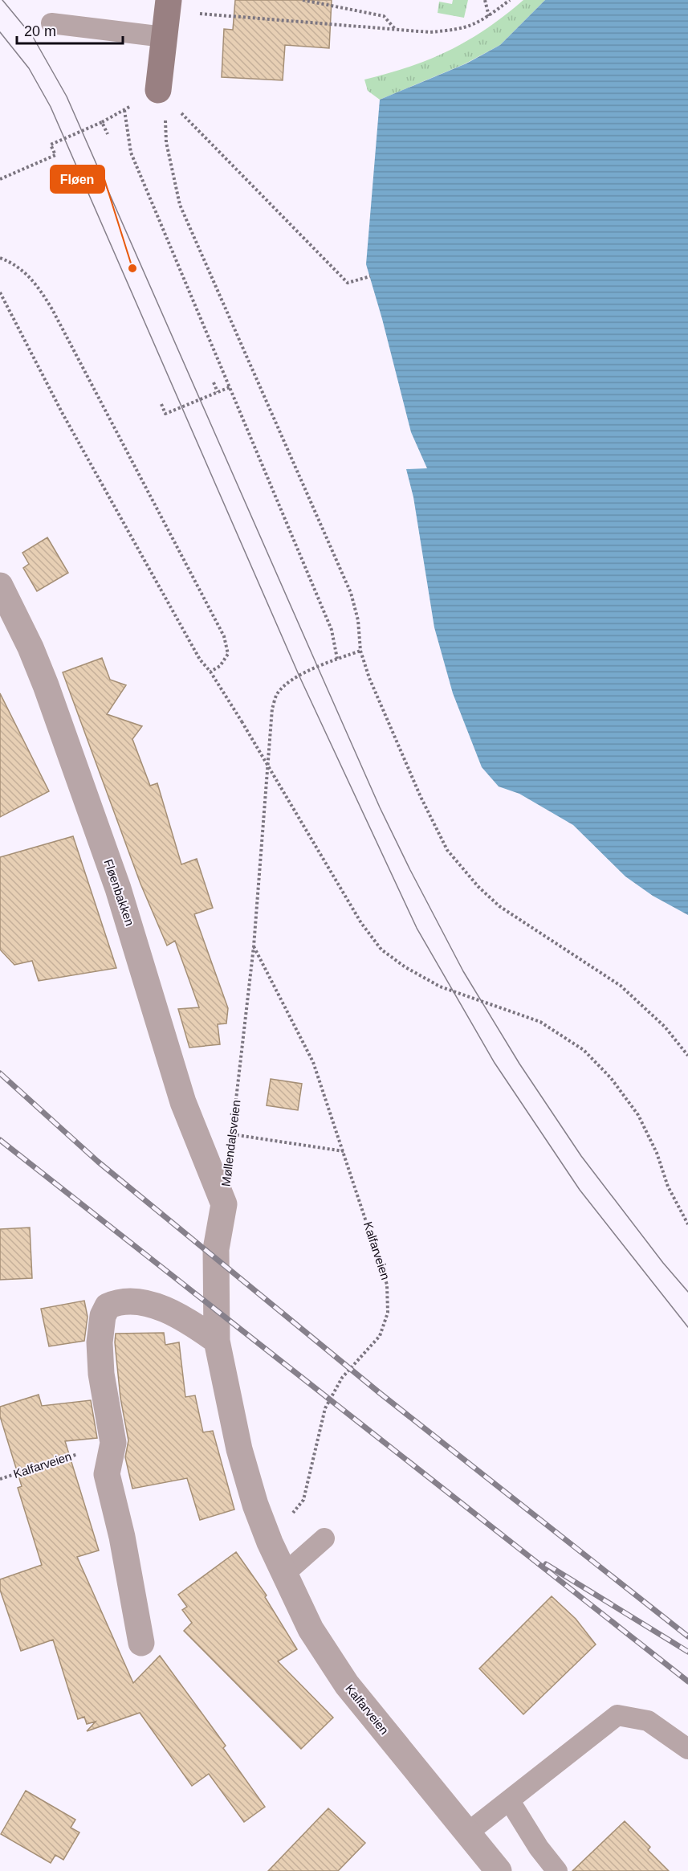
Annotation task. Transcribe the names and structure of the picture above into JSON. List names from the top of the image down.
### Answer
{
  "streets": {
    "street": ["Fløenbakken", "Kalfarveien"],
    "path": ["Møllendalsveien"]
  },
  "crossings": [
    ["Fløenbakken", "Kalfarveien"],
    ["Møllendalsveien", "Kalfarveien"]
  ],
  "places": ["Fløen"],
  "scale_bar": "20 m"
}
